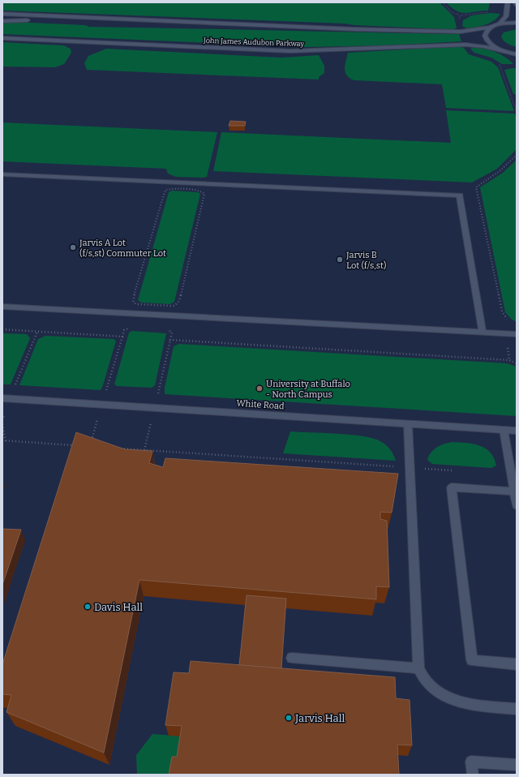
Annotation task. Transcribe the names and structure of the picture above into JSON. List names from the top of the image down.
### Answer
{
  "streets": {
    "main road": ["John James Audubon Parkway", "White Road"]
  },
  "places": [
    "Jarvis A Lot (f/s,st) Commuter Lot",
    "Jarvis B Lot (f/s,st)",
    "University at Buffalo - North Campus",
    "Davis Hall",
    "Jarvis Hall"
  ]
}
